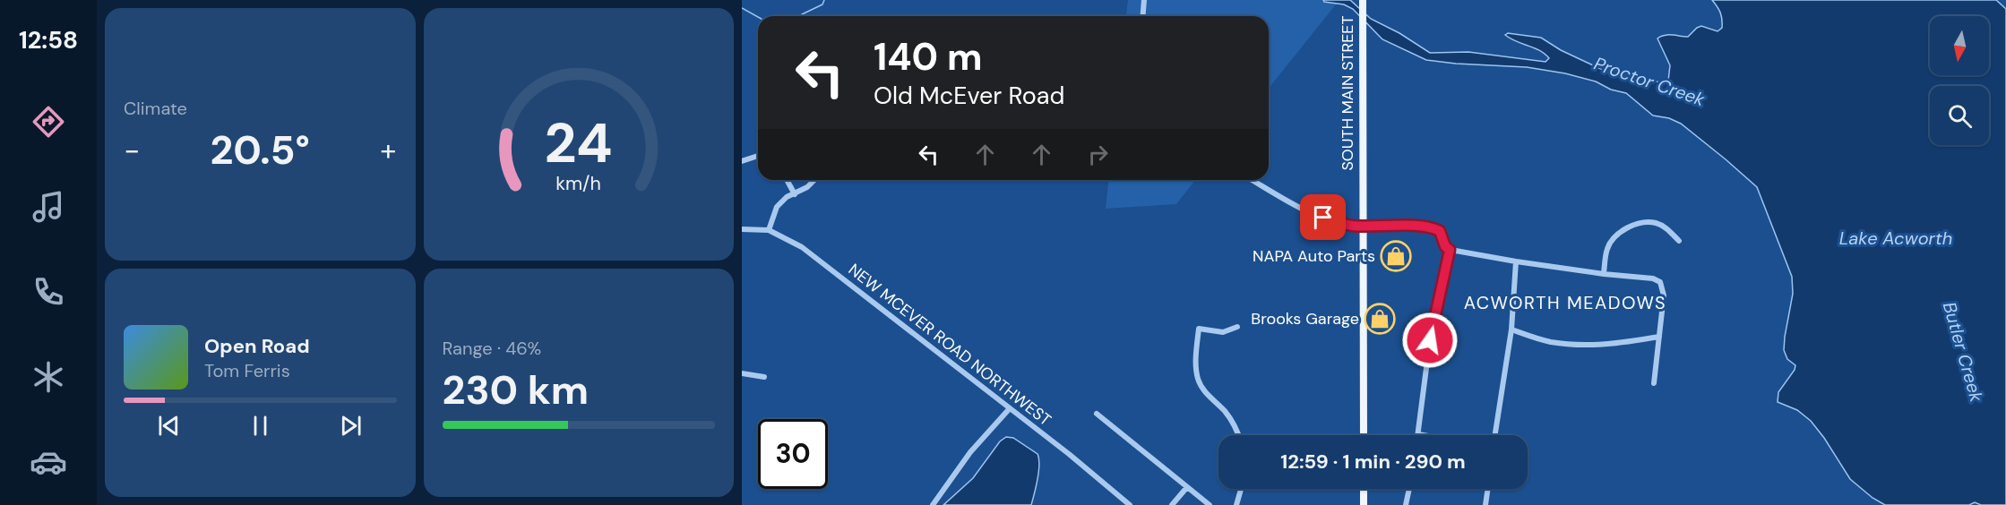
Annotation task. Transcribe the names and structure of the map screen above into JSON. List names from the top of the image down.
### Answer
{
  "streets": {
    "main road": ["SOUTH MAIN STREET"],
    "street": ["NEW MCEVER ROAD NORTHWEST"]
  },
  "districts": ["ACWORTH MEADOWS"],
  "water": ["Proctor Creek", "Lake Acworth", "Butler Creek"],
  "places": {
    "shop": ["NAPA Auto Parts", "Brooks Garage"]
  },
  "north": "bottom",
  "page": {
    "tabs": "12:58",
    "tile": [
      "Climate",
      ["Range · 46%", "230 km"]
    ],
    "turn": ["140 m", "Old McEver Road"],
    "heat": ["−", "20.5°", "+"],
    "song": ["Open Road", "Tom Ferris"],
    "limit": "30",
    "trip": "12:59 · 1 min · 290 m",
    "gauge": ["24", "km/h"]
  }
}
